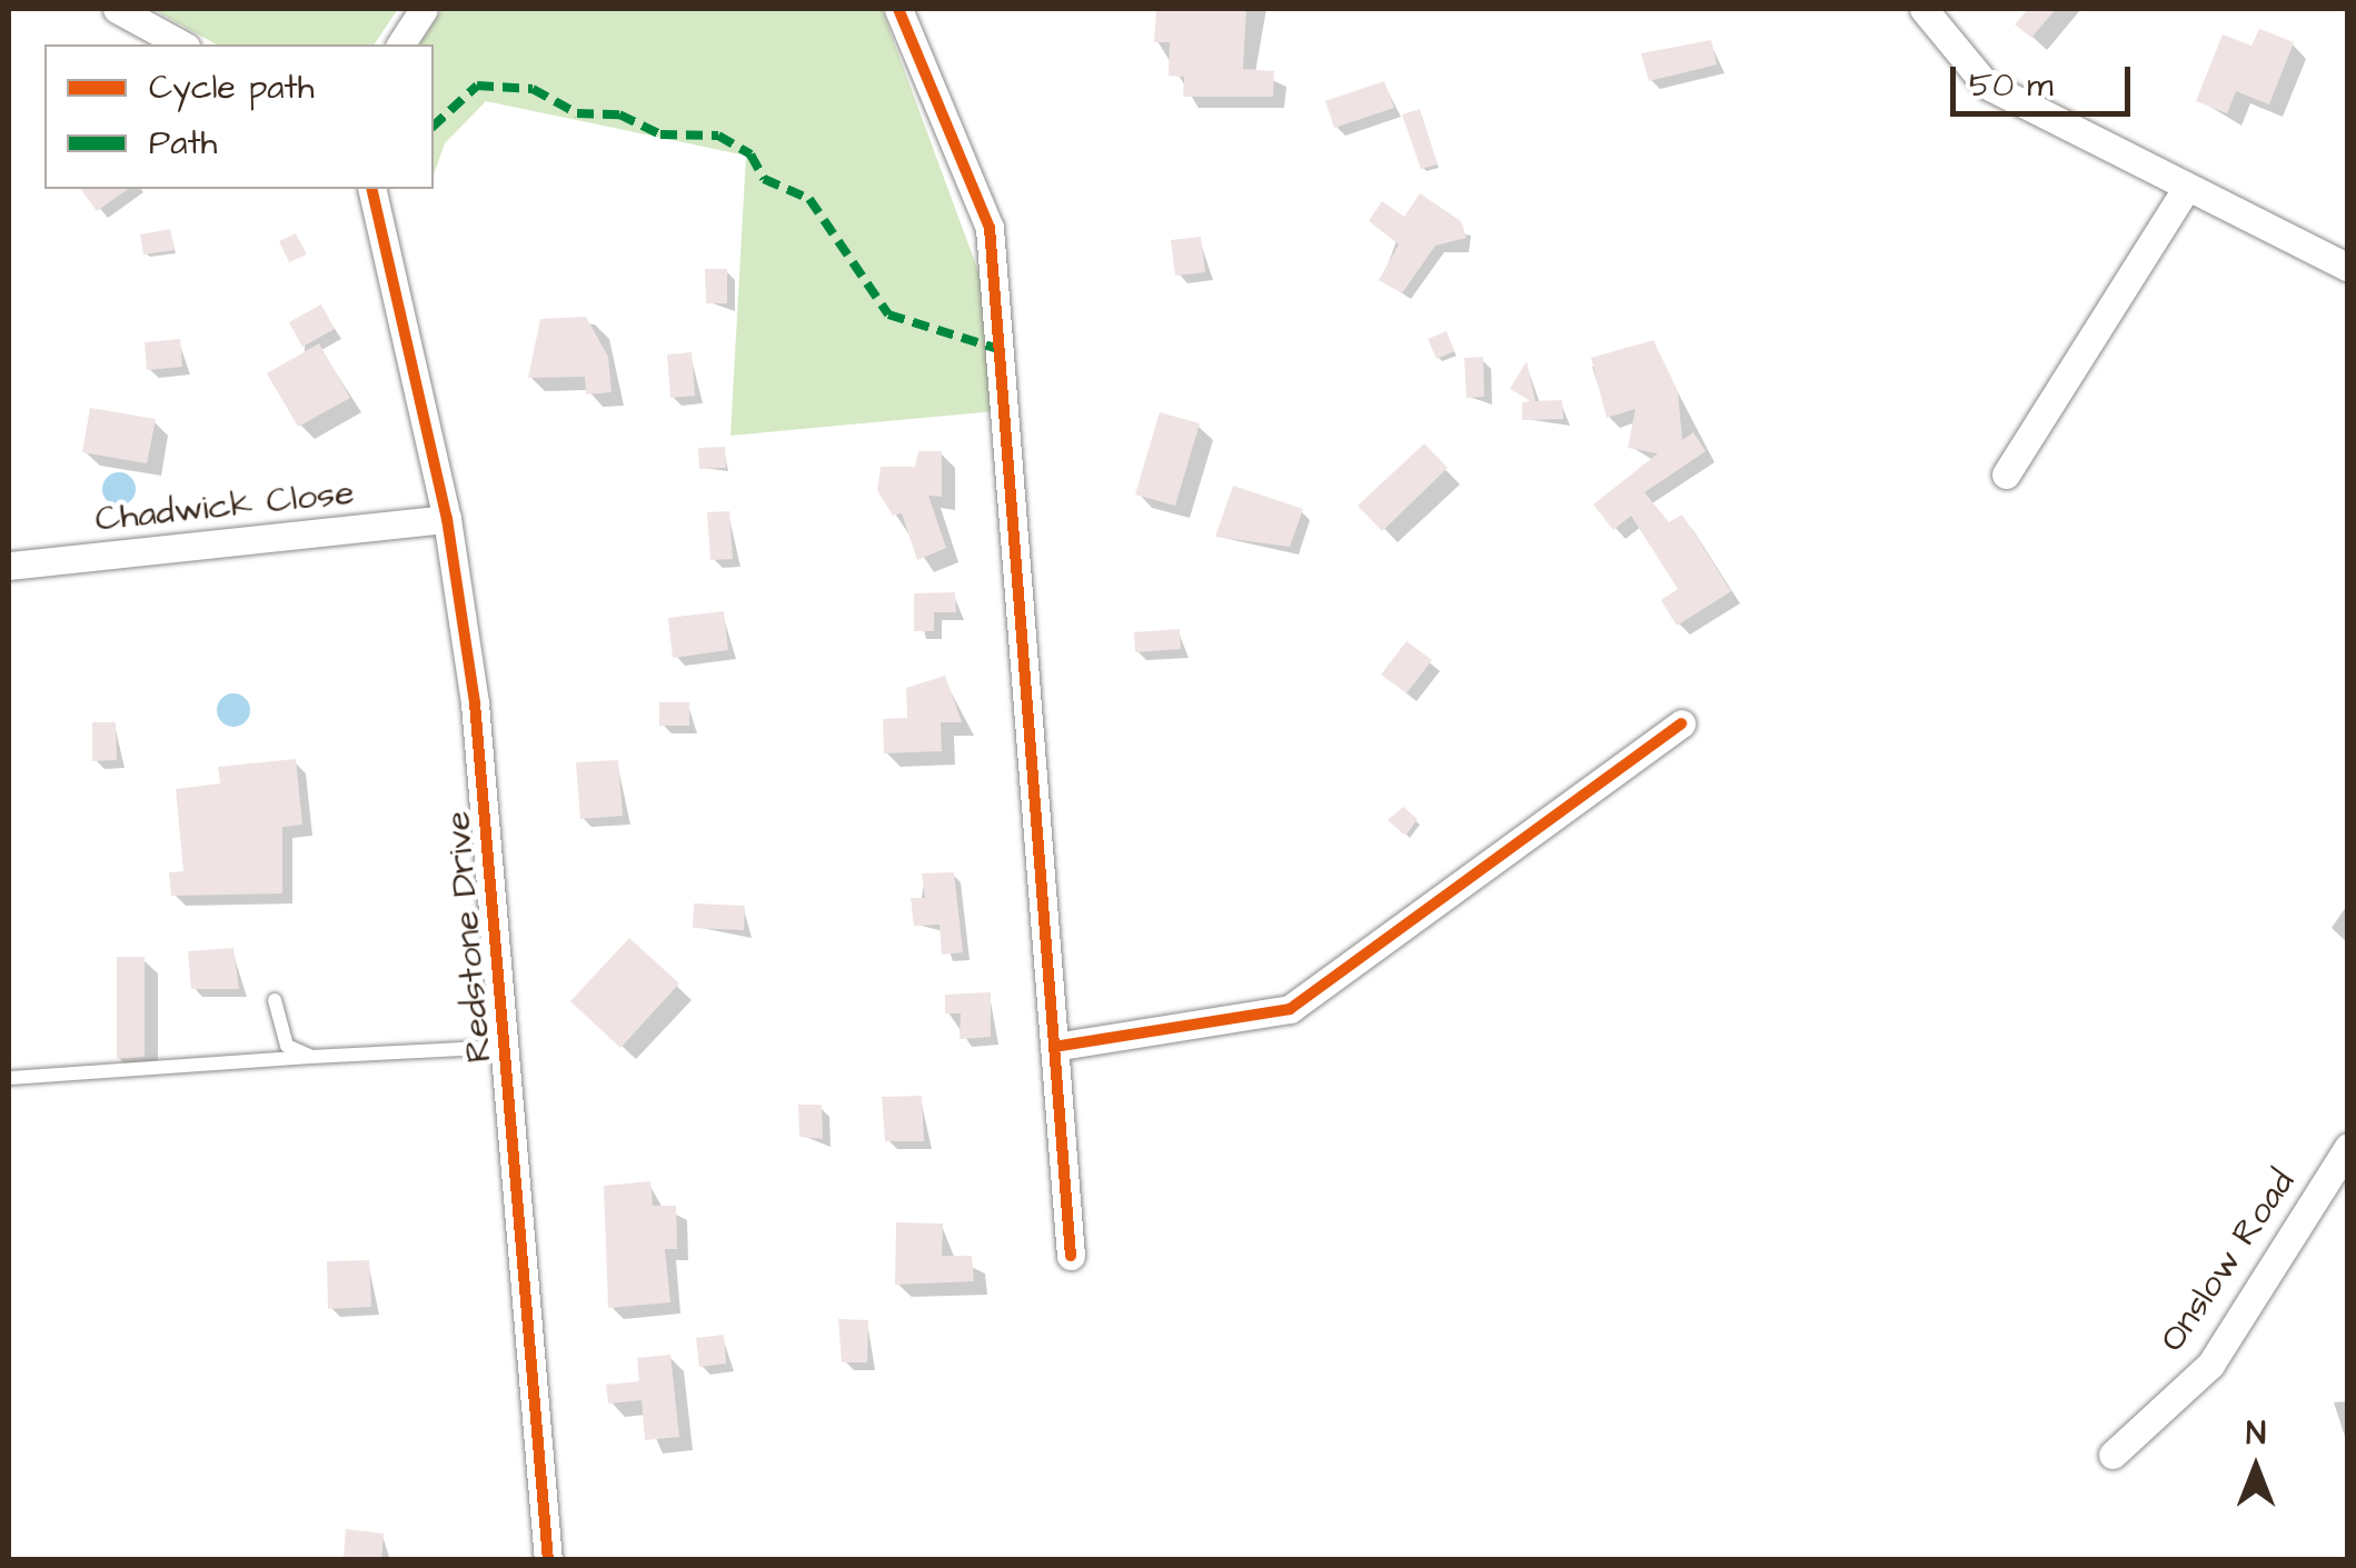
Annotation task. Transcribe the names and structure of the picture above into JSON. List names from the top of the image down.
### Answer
{
  "streets": {
    "street": ["Chadwick Close", "Redstone Drive", "Onslow Road"]
  },
  "crossings": [
    ["Chadwick Close", "Redstone Drive"]
  ],
  "legend": ["Cycle path", "Path"],
  "scale_bar": "50 m",
  "north": "top"
}
